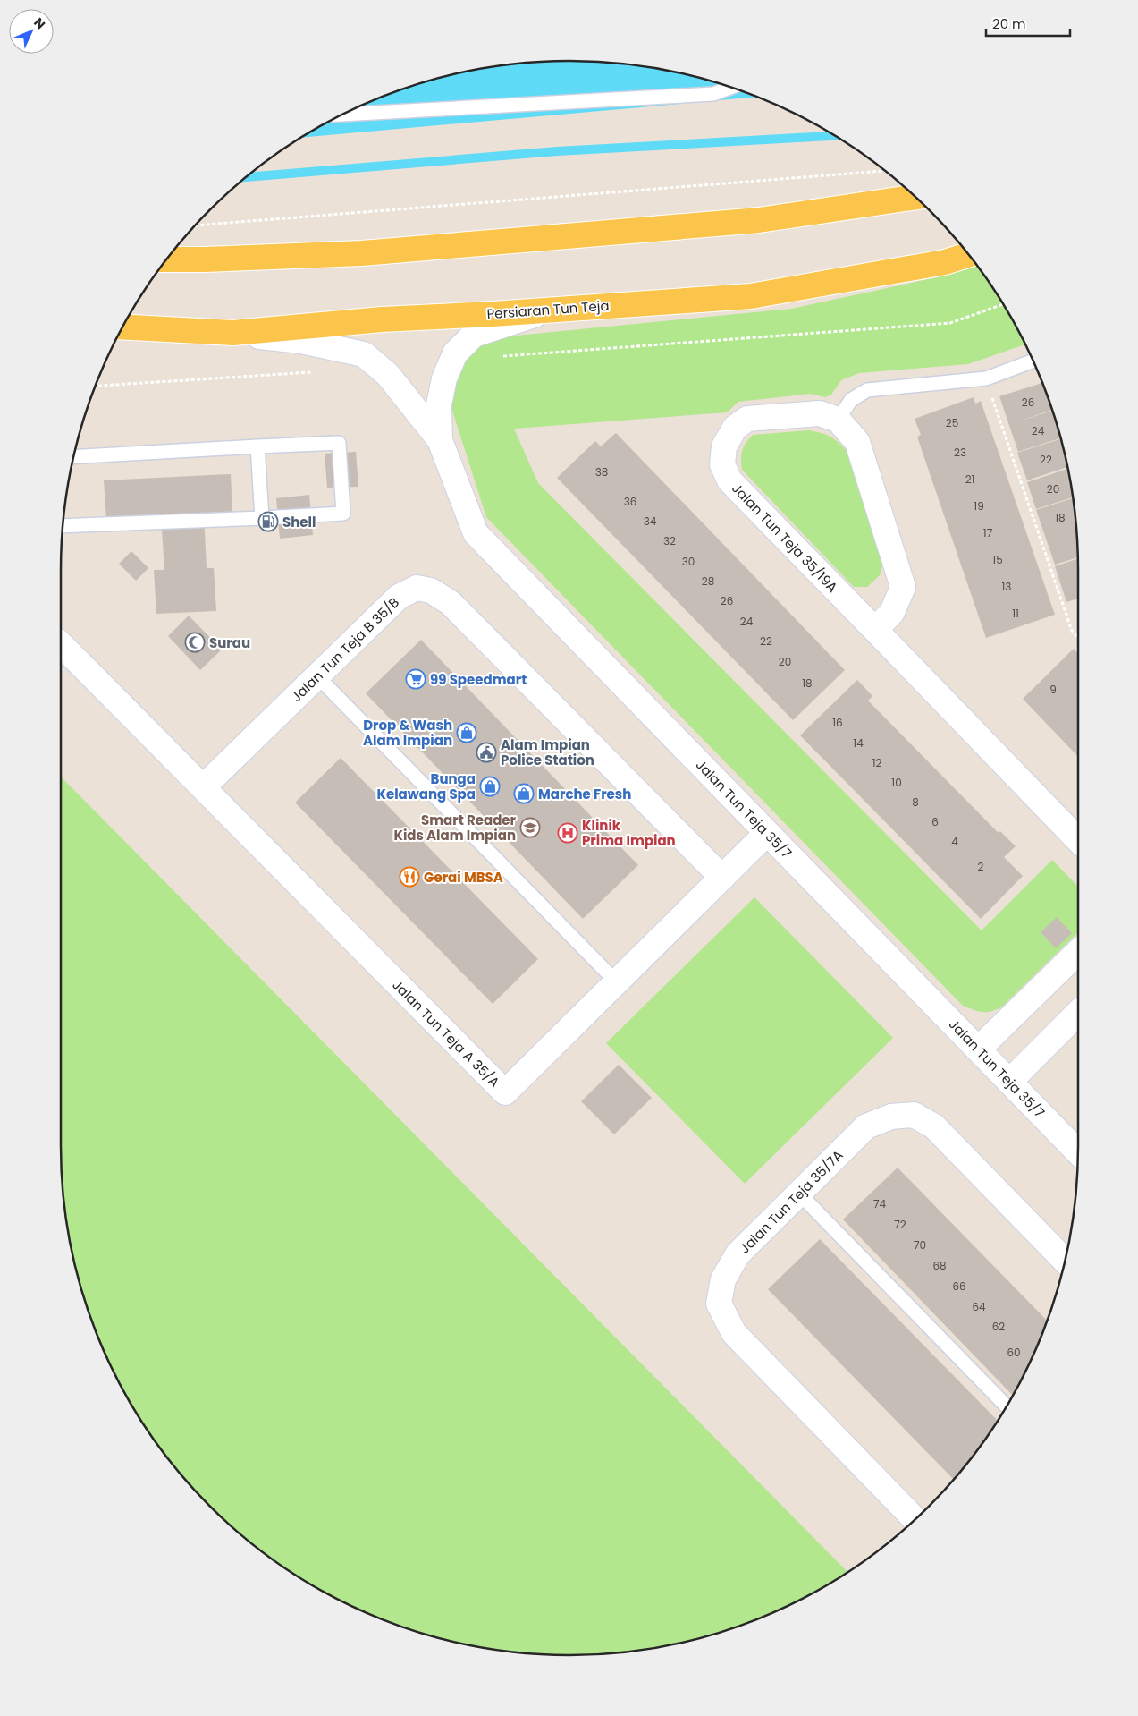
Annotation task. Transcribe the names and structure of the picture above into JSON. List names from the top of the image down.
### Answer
{
  "streets": {
    "main road": ["Persiaran Tun Teja"],
    "street": [
      "Jalan Tun Teja 35/19A",
      "Jalan Tun Teja B 35/B",
      "Jalan Tun Teja 35/7",
      "Jalan Tun Teja A 35/A",
      "Jalan Tun Teja 35/7A"
    ]
  },
  "crossings": [
    ["Jalan Tun Teja B 35/B", "Jalan Tun Teja A 35/A"],
    ["Jalan Tun Teja 35/7", "Jalan Tun Teja A 35/A"]
  ],
  "places": {
    "fuel station": ["Shell"],
    "mosque": ["Surau"],
    "supermarket": ["99 Speedmart"],
    "shop": ["Drop & Wash Alam Impian", "Bunga Kelawang Spa", "Marche Fresh"],
    "public building": ["Alam Impian Police Station"],
    "school or university": ["Smart Reader Kids Alam Impian"],
    "hospital": ["Klinik Prima Impian"],
    "restaurant": ["Gerai MBSA"]
  },
  "house_numbers": [
    "26",
    "25",
    "24",
    "23",
    "22",
    "38",
    "21",
    "20",
    "36",
    "19",
    "18",
    "34",
    "17",
    "32",
    "15",
    "30",
    "28",
    "13",
    "26",
    "11",
    "24",
    "22",
    "20",
    "18",
    "9",
    "16",
    "14",
    "12",
    "10",
    "8",
    "6",
    "4",
    "2",
    "74",
    "72",
    "70",
    "68",
    "66",
    "64",
    "62",
    "60"
  ],
  "scale_bar": "20 m",
  "north": "top right"
}
